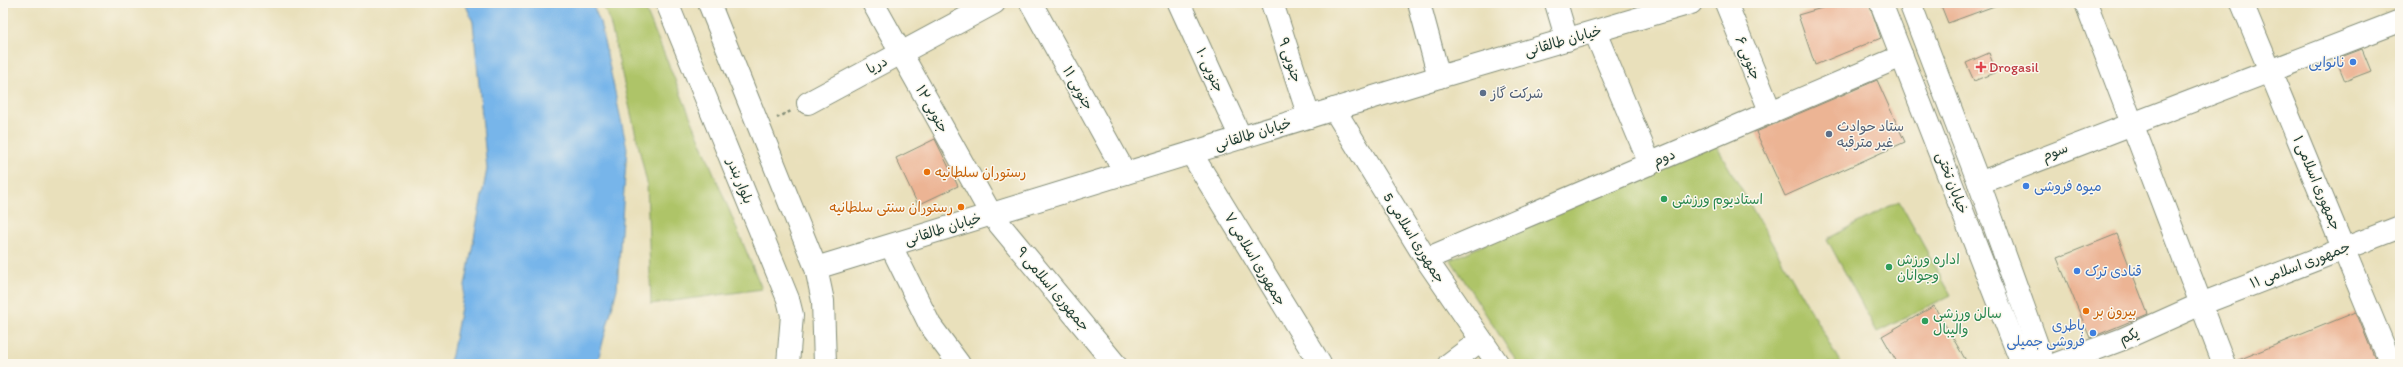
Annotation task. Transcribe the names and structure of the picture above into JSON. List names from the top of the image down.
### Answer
{
  "streets": {
    "street": [
      "خیابان طالقانی",
      "۶ جنوبی",
      "۹ جنوبی",
      "دریا",
      "۱۰ جنوبی",
      "۱۱ جنوبی",
      "۱۲ جنوبی",
      "سوم",
      "دوم",
      "بلوار بندر",
      "خیابان تختی",
      "جمهوری اسلامی ۱",
      "جمهوری اسلامی 5",
      "جمهوری اسلامی ۷",
      "جمهوری اسلامی ۱۱",
      "جمهوری اسلامی ۹",
      "یکم"
    ]
  },
  "crossings": [
    ["خیابان طالقانی", "۹ جنوبی"],
    ["خیابان طالقانی", "۱۰ جنوبی"],
    ["خیابان طالقانی", "۱۱ جنوبی"],
    ["خیابان طالقانی", "۱۲ جنوبی"],
    ["خیابان طالقانی", "جمهوری اسلامی 5"],
    ["خیابان طالقانی", "جمهوری اسلامی ۷"],
    ["خیابان طالقانی", "جمهوری اسلامی ۹"],
    ["۶ جنوبی", "دوم"],
    ["دریا", "۱۲ جنوبی"],
    ["۱۲ جنوبی", "جمهوری اسلامی ۹"],
    ["سوم", "خیابان تختی"],
    ["سوم", "جمهوری اسلامی ۱"],
    ["دوم", "خیابان تختی"],
    ["دوم", "جمهوری اسلامی 5"],
    ["جمهوری اسلامی ۱", "جمهوری اسلامی ۱۱"],
    ["جمهوری اسلامی ۱۱", "یکم"]
  ],
  "places": {
    "other": [
      "نانوایی",
      "شرکت گاز",
      "ستاد حوادث غیر مترقبه",
      "رستوران سلطانیه",
      "میوه فروشی",
      "استادیوم ورزشی",
      "رستوران سنتی سلطانیه",
      "اداره ورزش وجوانان",
      "قنادی ترک",
      "بیرون بر",
      "سالن ورزشی والیبال",
      "باطری فروشی جمیلی"
    ],
    "health": ["Drogasil"]
  }
}
